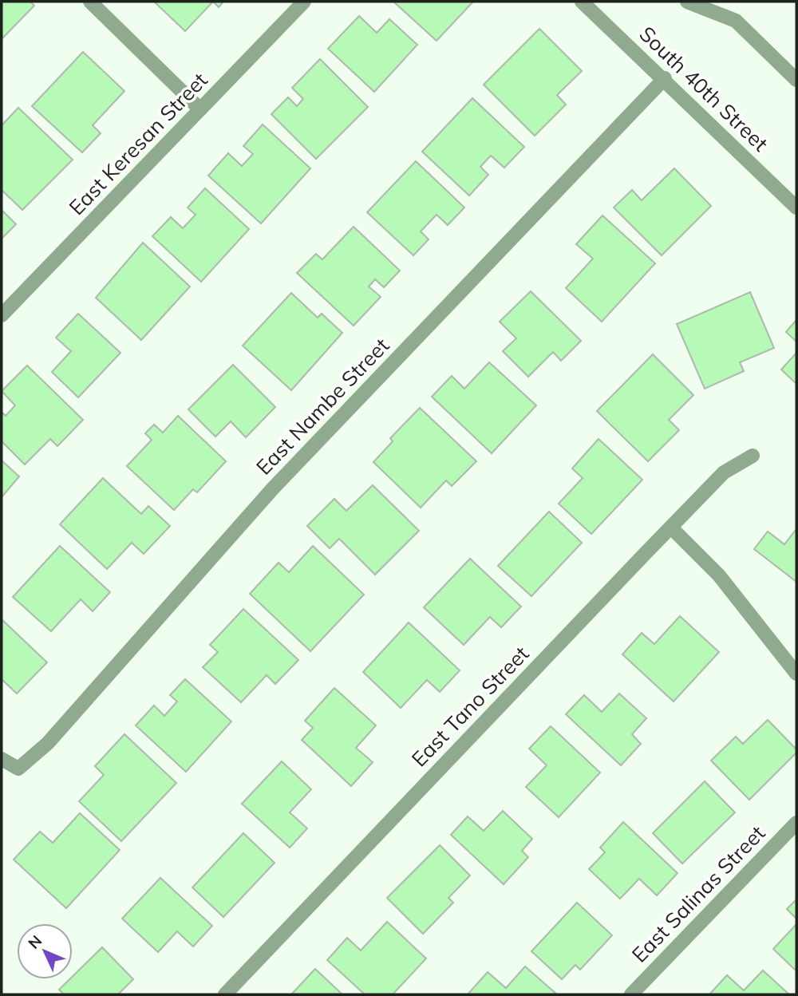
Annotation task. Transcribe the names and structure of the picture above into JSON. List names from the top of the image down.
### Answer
{
  "streets": {
    "street": [
      "South 40th Street",
      "East Keresan Street",
      "East Nambe Street",
      "East Tano Street",
      "East Salinas Street"
    ]
  },
  "crossings": [
    ["South 40th Street", "East Nambe Street"]
  ],
  "north": "top left"
}
